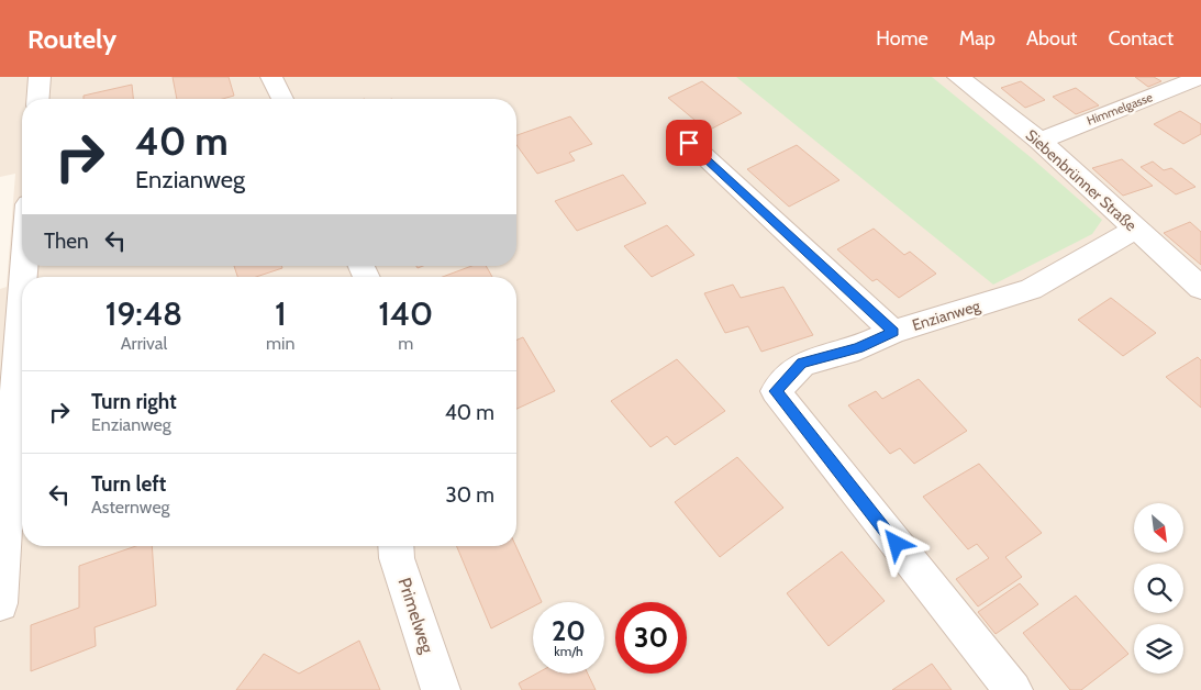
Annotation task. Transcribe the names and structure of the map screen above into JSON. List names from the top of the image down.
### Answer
{
  "streets": {
    "street": [
      "Himmelgasse",
      "Siebenbrünner Straße",
      "Enzianweg",
      "Primelweg"
    ]
  },
  "crossings": [
    ["Himmelgasse", "Siebenbrünner Straße"],
    ["Siebenbrünner Straße", "Enzianweg"]
  ],
  "north": "bottom right",
  "page": {
    "header": "Routely",
    "nav": [
      "Home",
      "Map",
      "About",
      "Contact"
    ],
    "turn": ["40 m", "Enzianweg"],
    "then": "Then",
    "eta": [
      "19:48",
      "Arrival",
      "1",
      "min",
      "140",
      "m"
    ],
    "list": [
      {
        "name": "Turn right",
        "note": "Enzianweg",
        "value": "40 m"
      },
      {
        "name": "Turn left",
        "note": "Asternweg",
        "value": "30 m"
      }
    ],
    "speed": "20 km/h",
    "limit": "30"
  }
}
